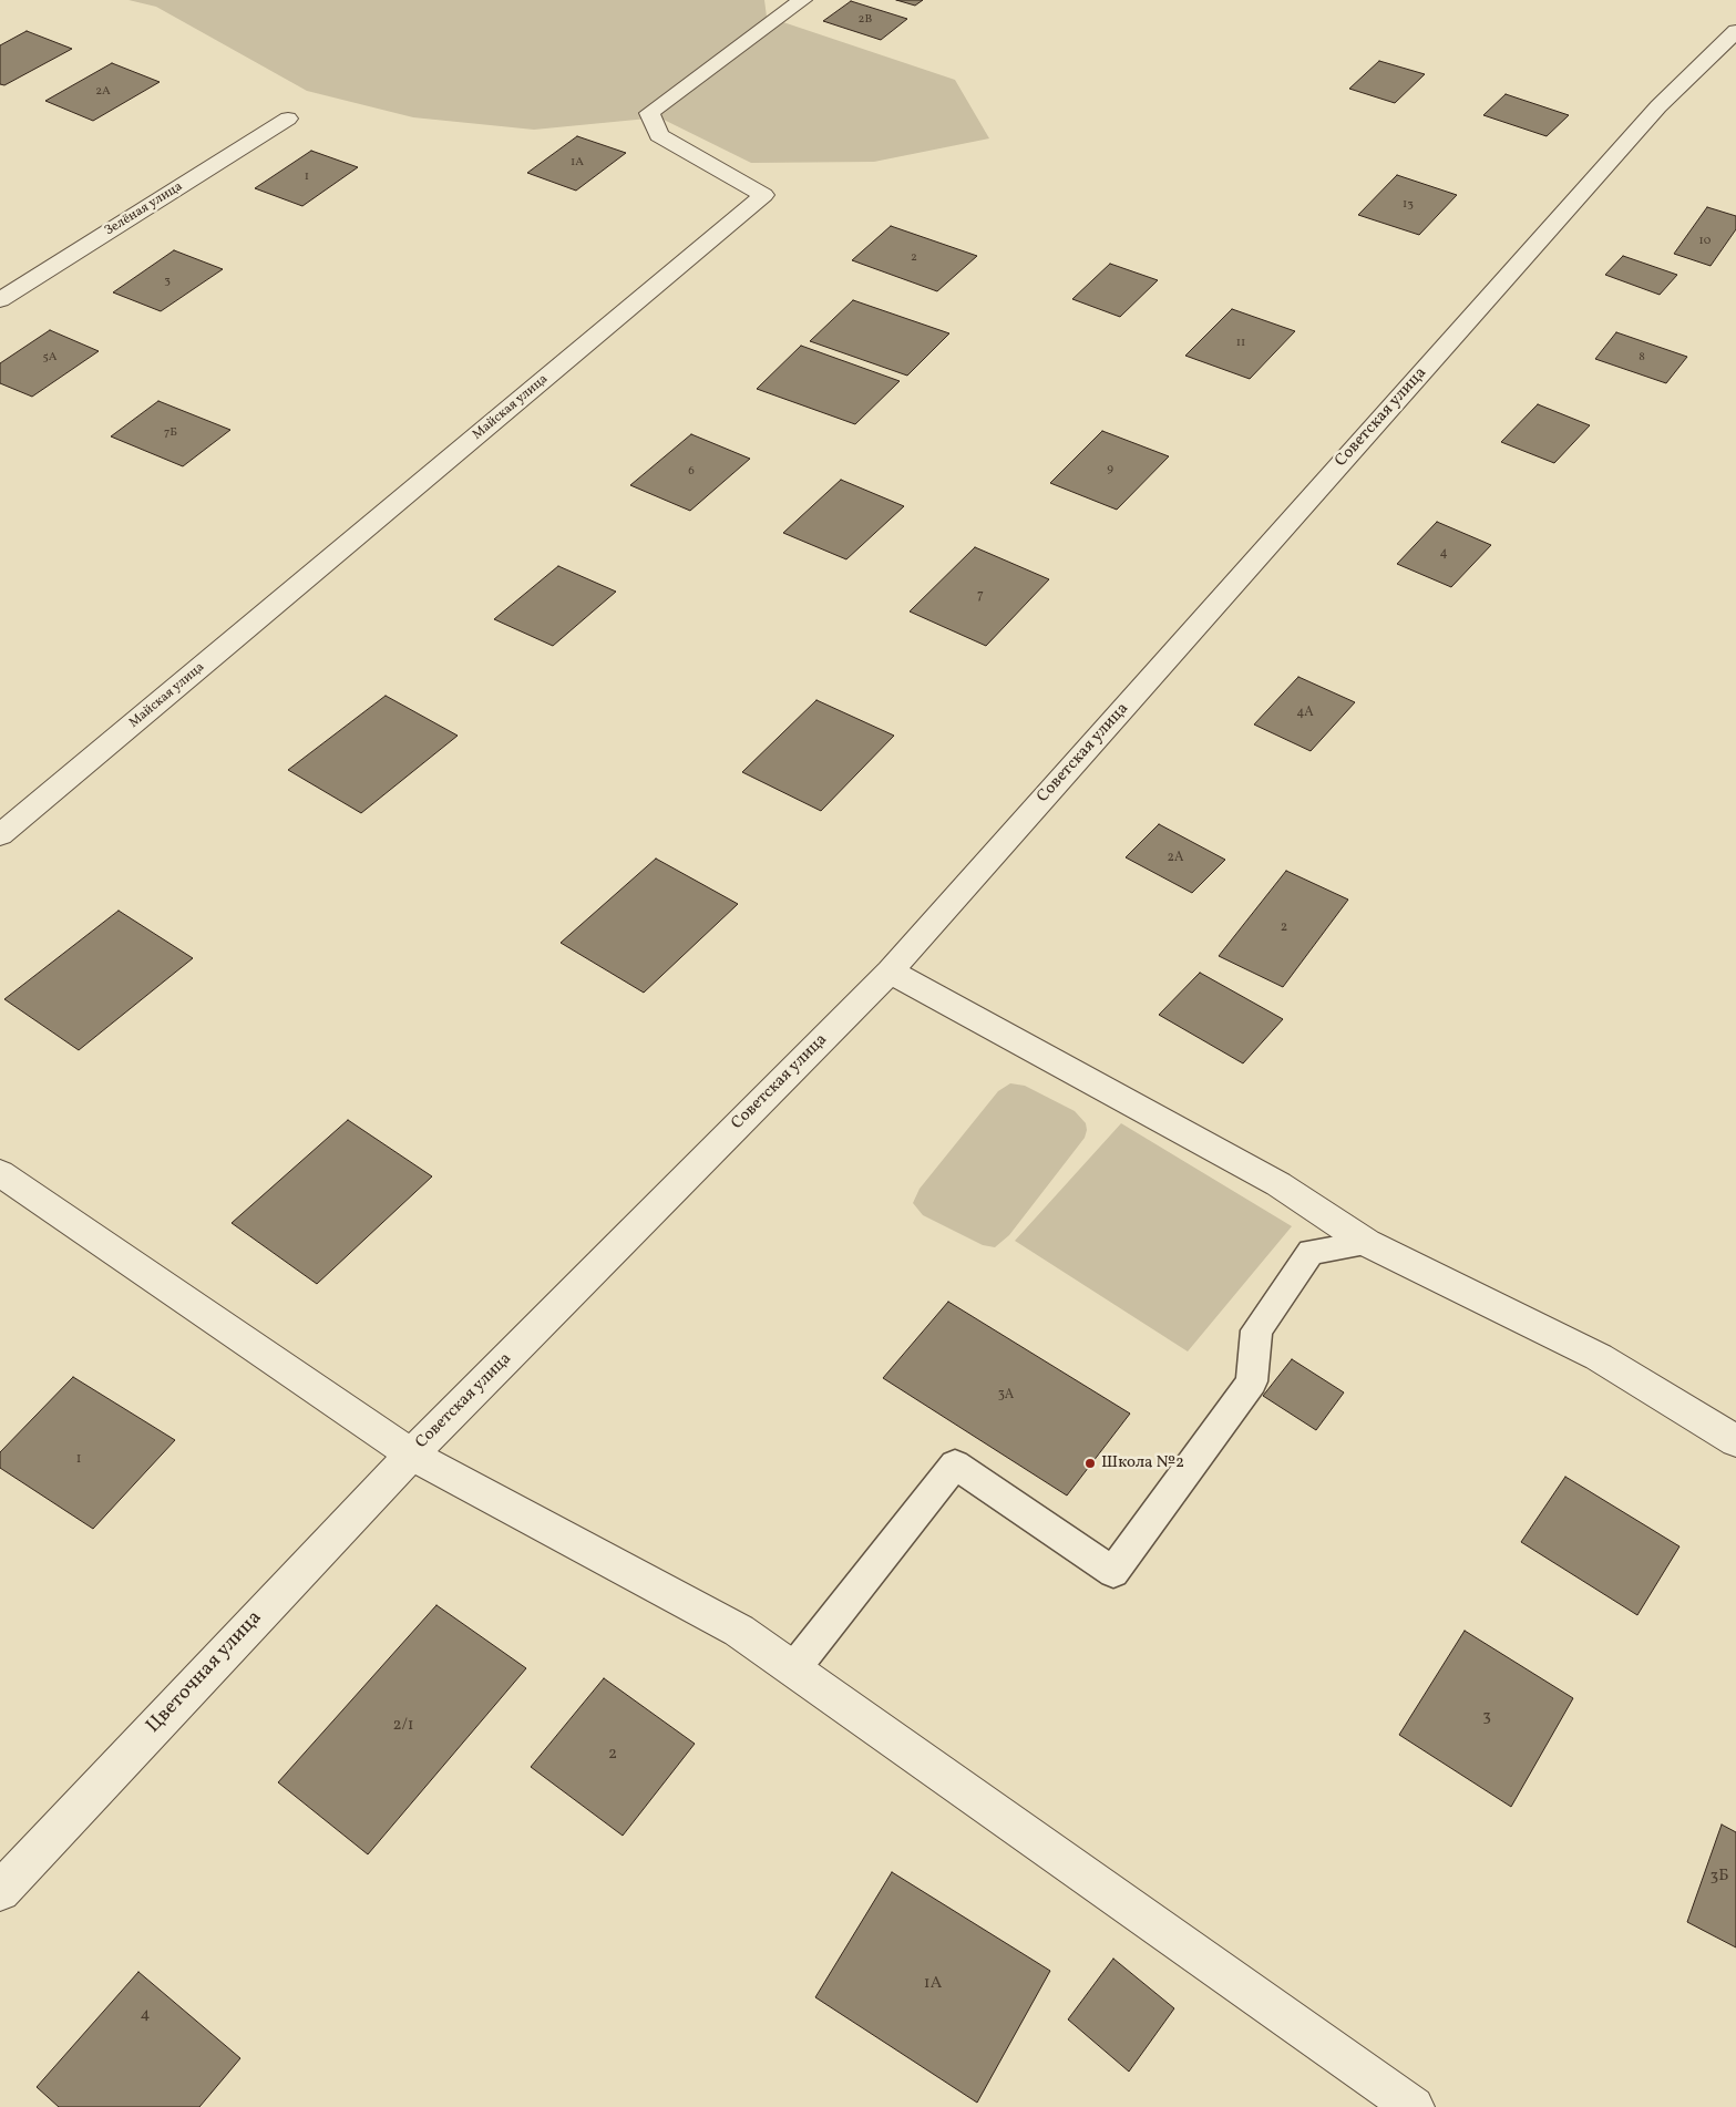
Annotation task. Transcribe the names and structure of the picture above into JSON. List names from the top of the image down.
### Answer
{
  "streets": {
    "street": [
      "Зелёная улица",
      "Майская улица",
      "Советская улица",
      "Цветочная улица"
    ]
  },
  "crossings": [
    ["Советская улица", "Цветочная улица"]
  ],
  "places": ["Школа №2"],
  "house_numbers": [
    "2В",
    "2А",
    "1А",
    "1",
    "13",
    "10",
    "2",
    "3",
    "11",
    "5А",
    "8",
    "7Б",
    "9",
    "6",
    "4",
    "7",
    "4А",
    "2А",
    "2",
    "3А",
    "1",
    "3",
    "2/1",
    "2",
    "3Б",
    "1А",
    "4"
  ]
}
